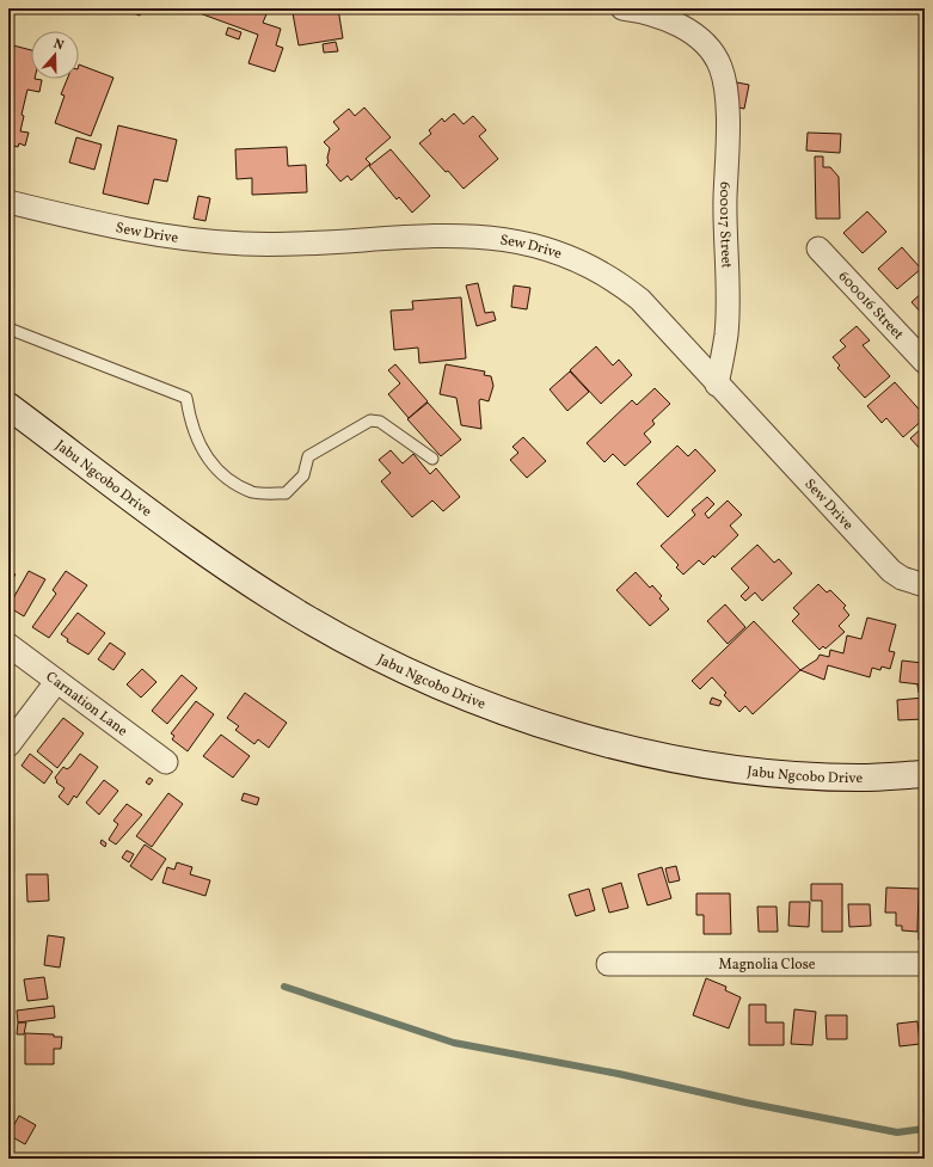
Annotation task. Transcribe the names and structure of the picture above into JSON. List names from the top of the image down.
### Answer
{
  "streets": {
    "main road": ["Jabu Ngcobo Drive"],
    "street": [
      "600017 Street",
      "Sew Drive",
      "600016 Street",
      "Carnation Lane",
      "Magnolia Close"
    ]
  },
  "crossings": [
    ["600017 Street", "Sew Drive"]
  ],
  "north": "top"
}
